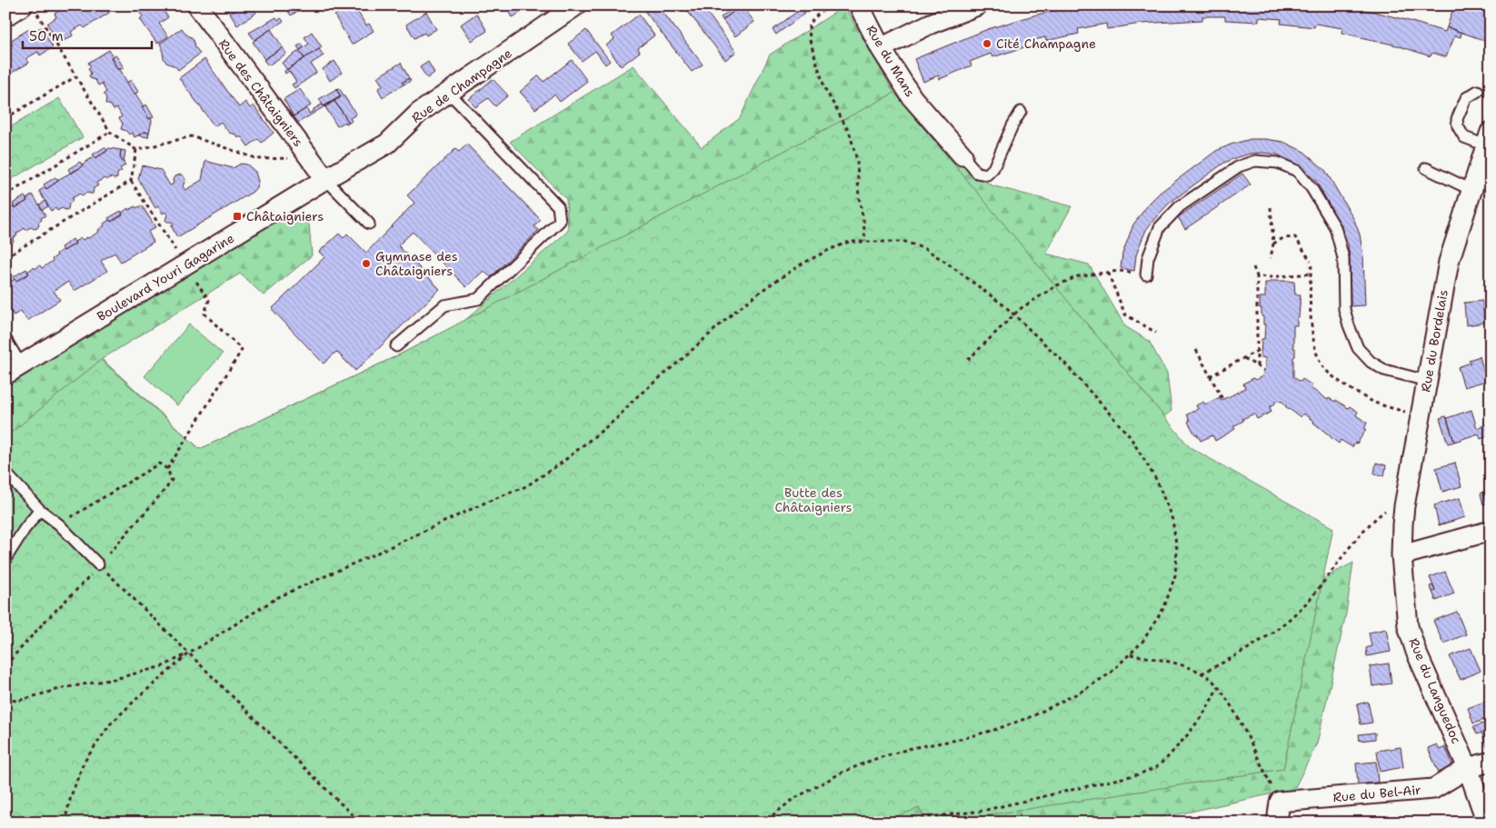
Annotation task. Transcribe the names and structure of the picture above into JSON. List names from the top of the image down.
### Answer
{
  "streets": {
    "street": [
      "Rue du Mans",
      "Rue de Champagne",
      "Rue des Châtaigniers",
      "Boulevard Youri Gagarine",
      "Rue du Bordelais",
      "Rue du Languedoc",
      "Rue du Bel-Air"
    ]
  },
  "crossings": [
    ["Rue de Champagne", "Rue des Châtaigniers"],
    ["Rue de Champagne", "Boulevard Youri Gagarine"],
    ["Rue des Châtaigniers", "Boulevard Youri Gagarine"],
    ["Rue du Bordelais", "Rue du Languedoc"],
    ["Rue du Languedoc", "Rue du Bel-Air"]
  ],
  "parks": ["Butte des Châtaigniers"],
  "places": {
    "other": ["Cité Champagne", "Gymnase des Châtaigniers"],
    "transit": ["Châtaigniers"]
  },
  "scale_bar": "50 m"
}
